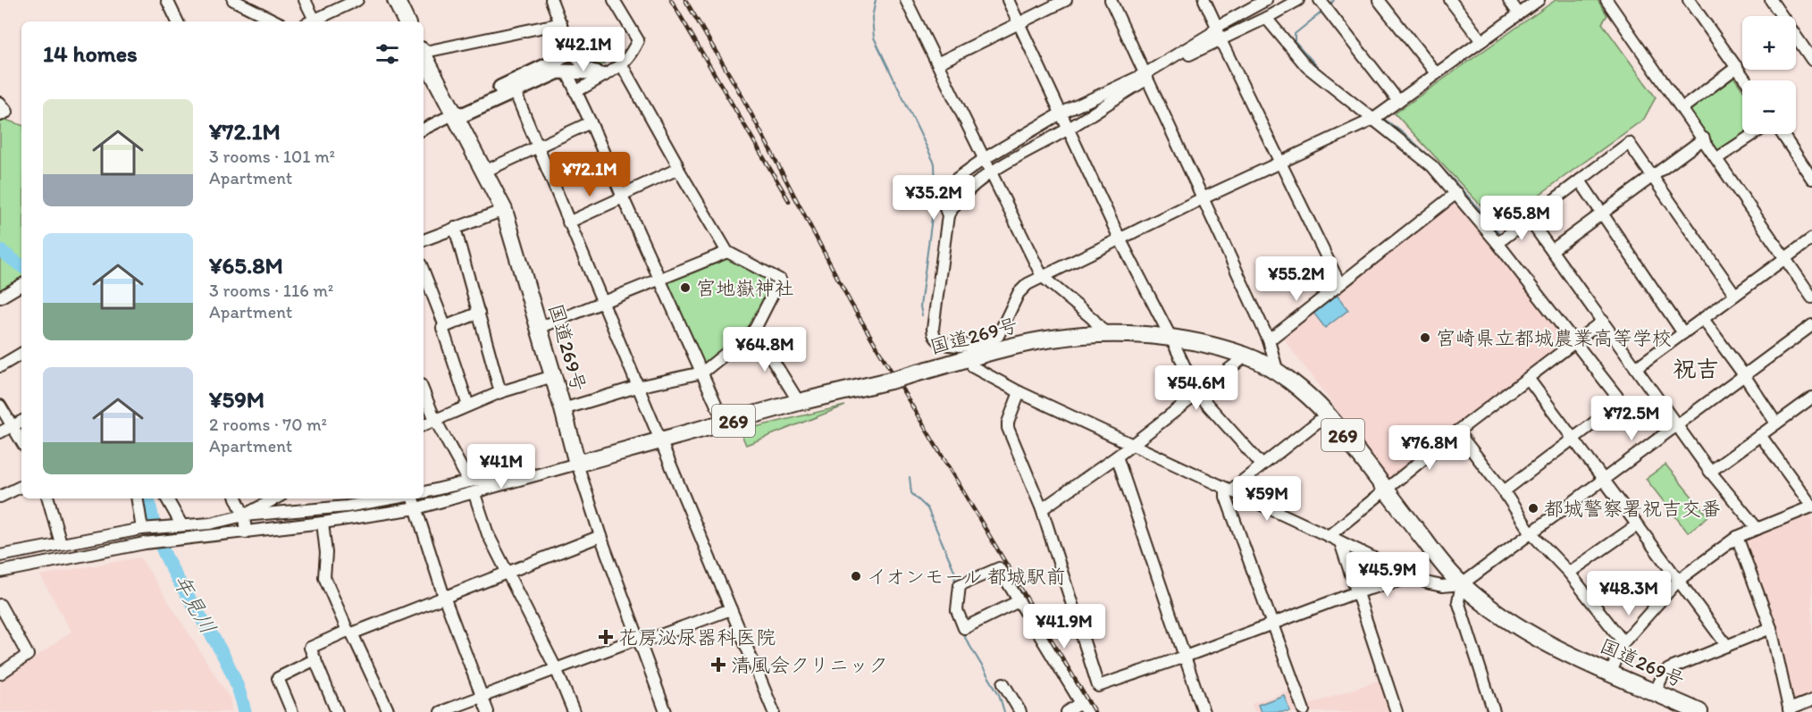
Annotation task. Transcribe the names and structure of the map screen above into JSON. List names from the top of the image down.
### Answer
{
  "streets": {
    "highway": ["国道269号", "269"]
  },
  "districts": ["祝吉"],
  "water": ["年見川"],
  "places": {
    "other": [
      "宮地嶽神社",
      "宮崎県立都城農業高等学校",
      "都城警察署祝吉交番",
      "イオンモール 都城駅前"
    ],
    "health": ["花房泌尿器科医院", "清風会クリニック"]
  },
  "page": {
    "map_buttons": ["+", "−"],
    "heading": "14 homes",
    "price": [
      "¥42.1M",
      "¥72.1M",
      "¥35.2M",
      "¥65.8M",
      "¥55.2M",
      "¥64.8M",
      "¥54.6M",
      "¥72.5M",
      "¥76.8M",
      "¥41M",
      "¥59M",
      "¥45.9M",
      "¥48.3M",
      "¥41.9M"
    ],
    "list": [
      {
        "name": "¥72.1M",
        "note": "3 rooms · 101 m² · Apartment"
      },
      {
        "name": "¥65.8M",
        "note": "3 rooms · 116 m² · Apartment"
      },
      {
        "name": "¥59M",
        "note": "2 rooms · 70 m² · Apartment"
      }
    ]
  }
}
